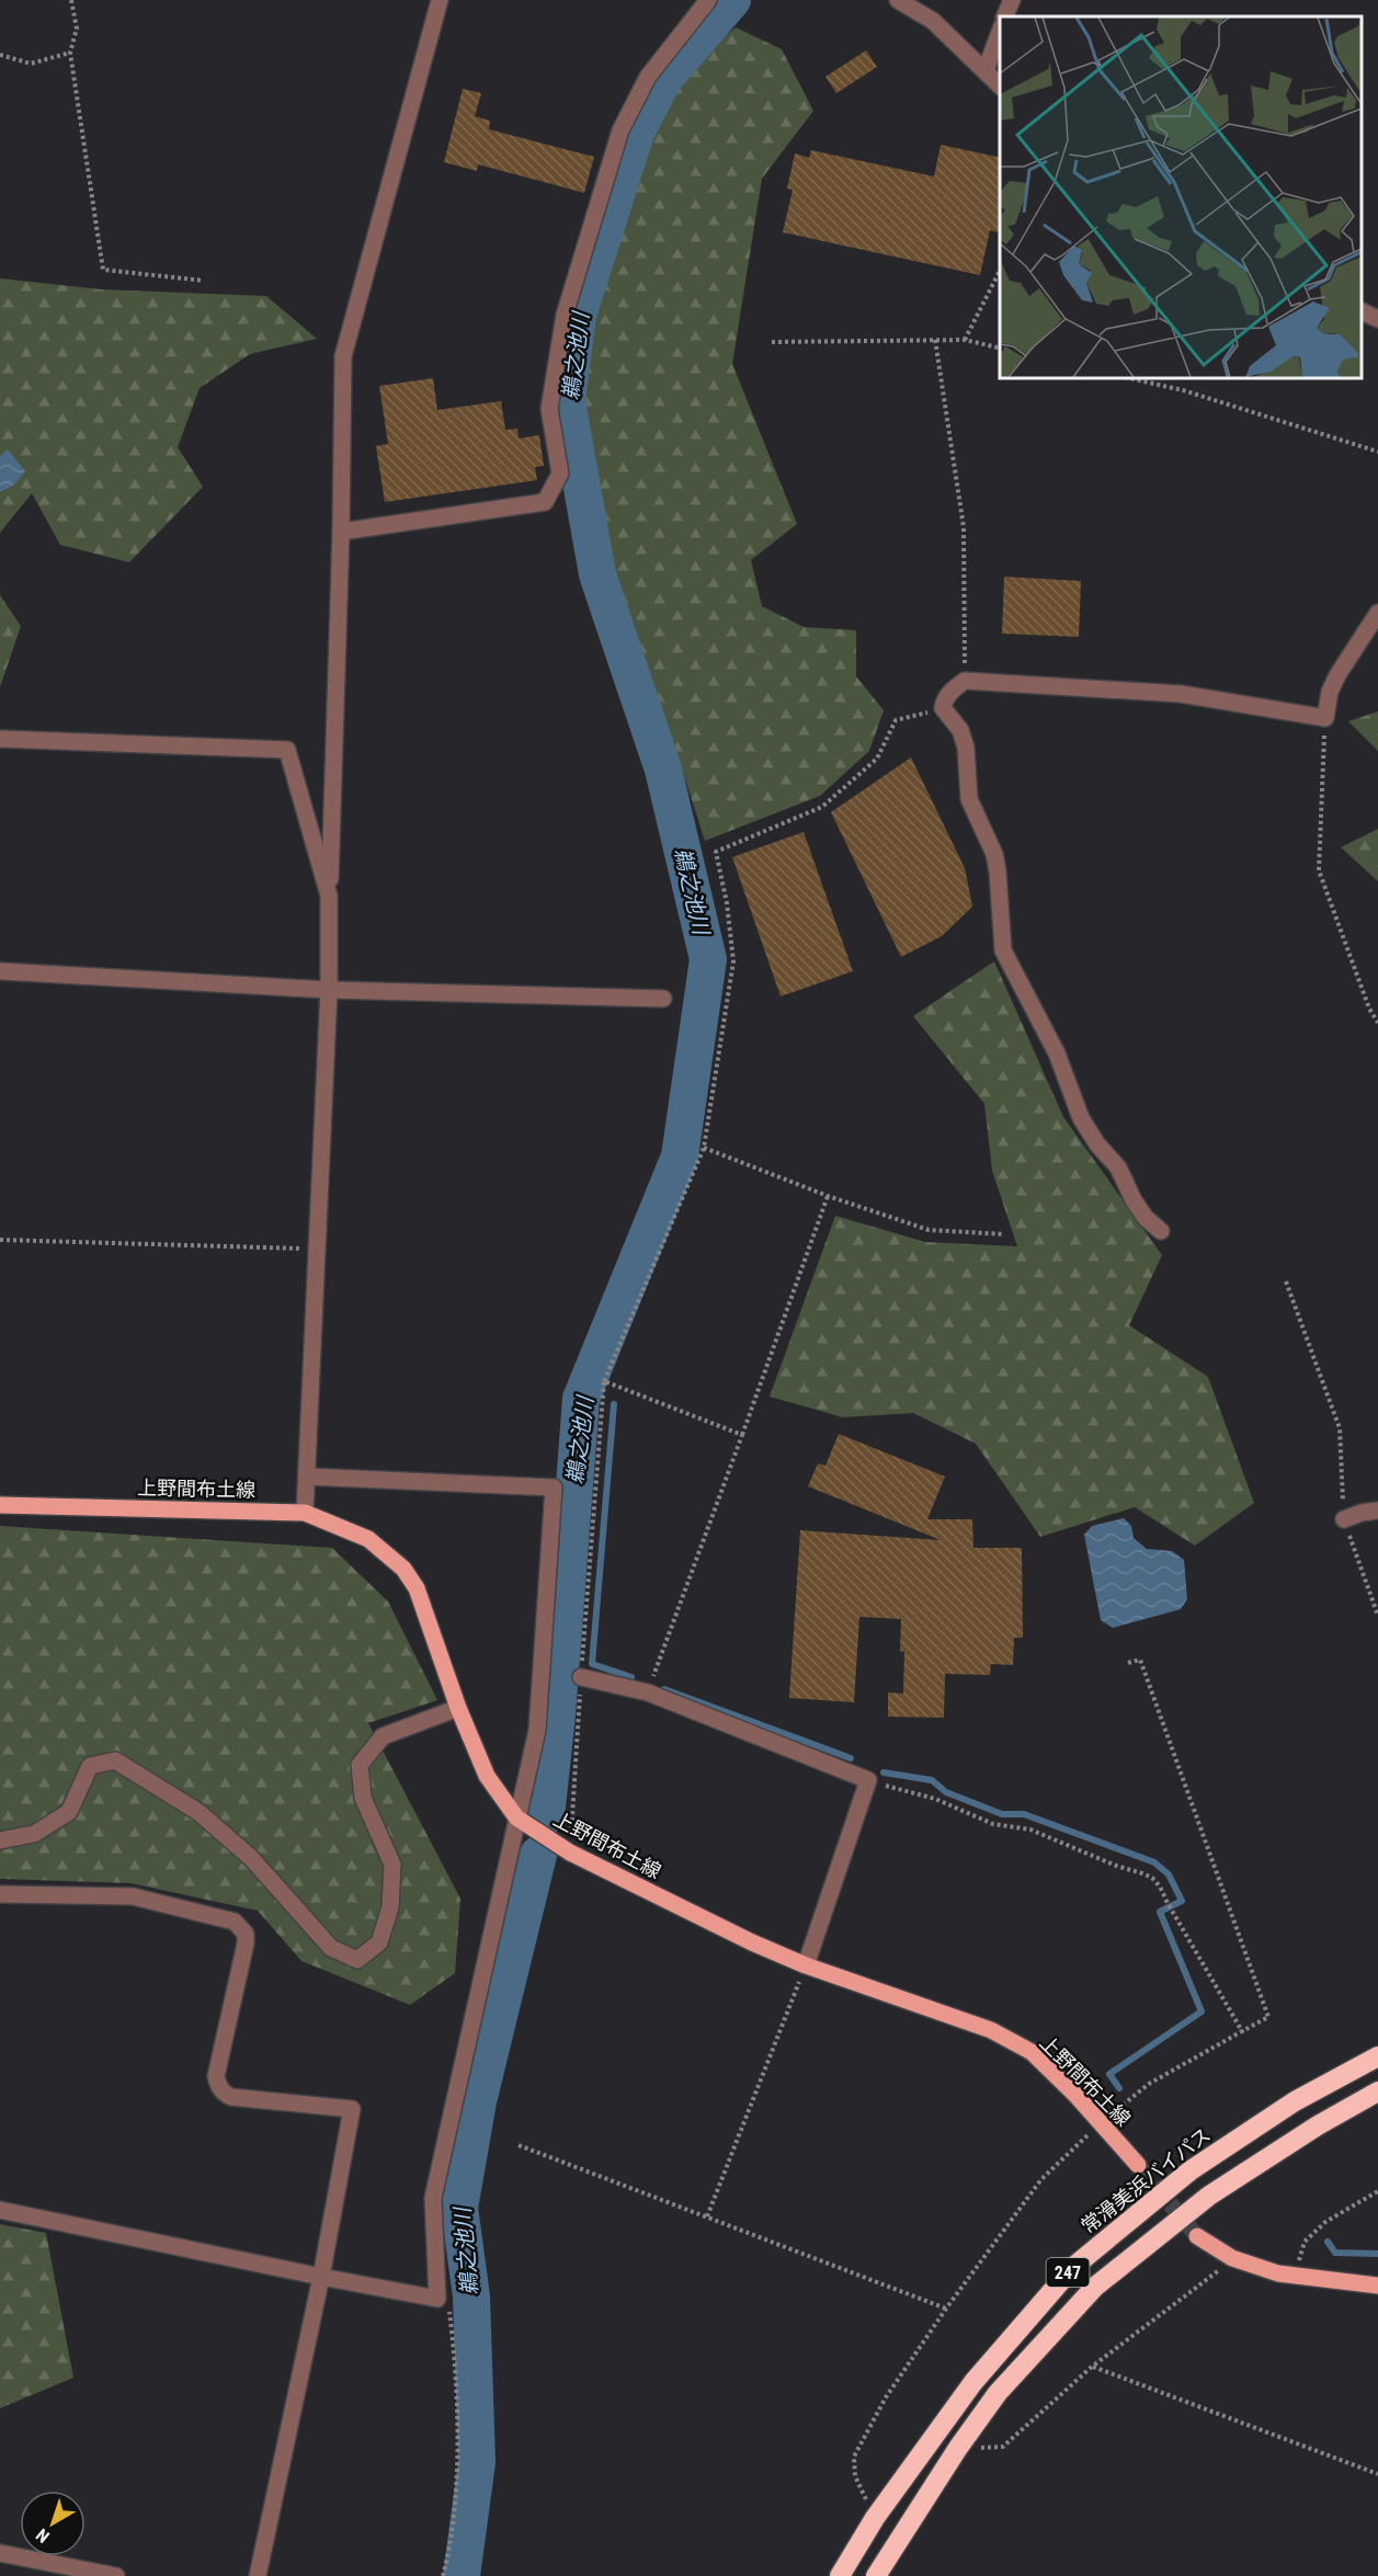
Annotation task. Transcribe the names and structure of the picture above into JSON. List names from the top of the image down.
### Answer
{
  "streets": {
    "highway": ["常滑美浜バイパス", "247"],
    "main road": ["上野間布土線"]
  },
  "water": ["鵜之池川"],
  "north": "bottom left"
}
